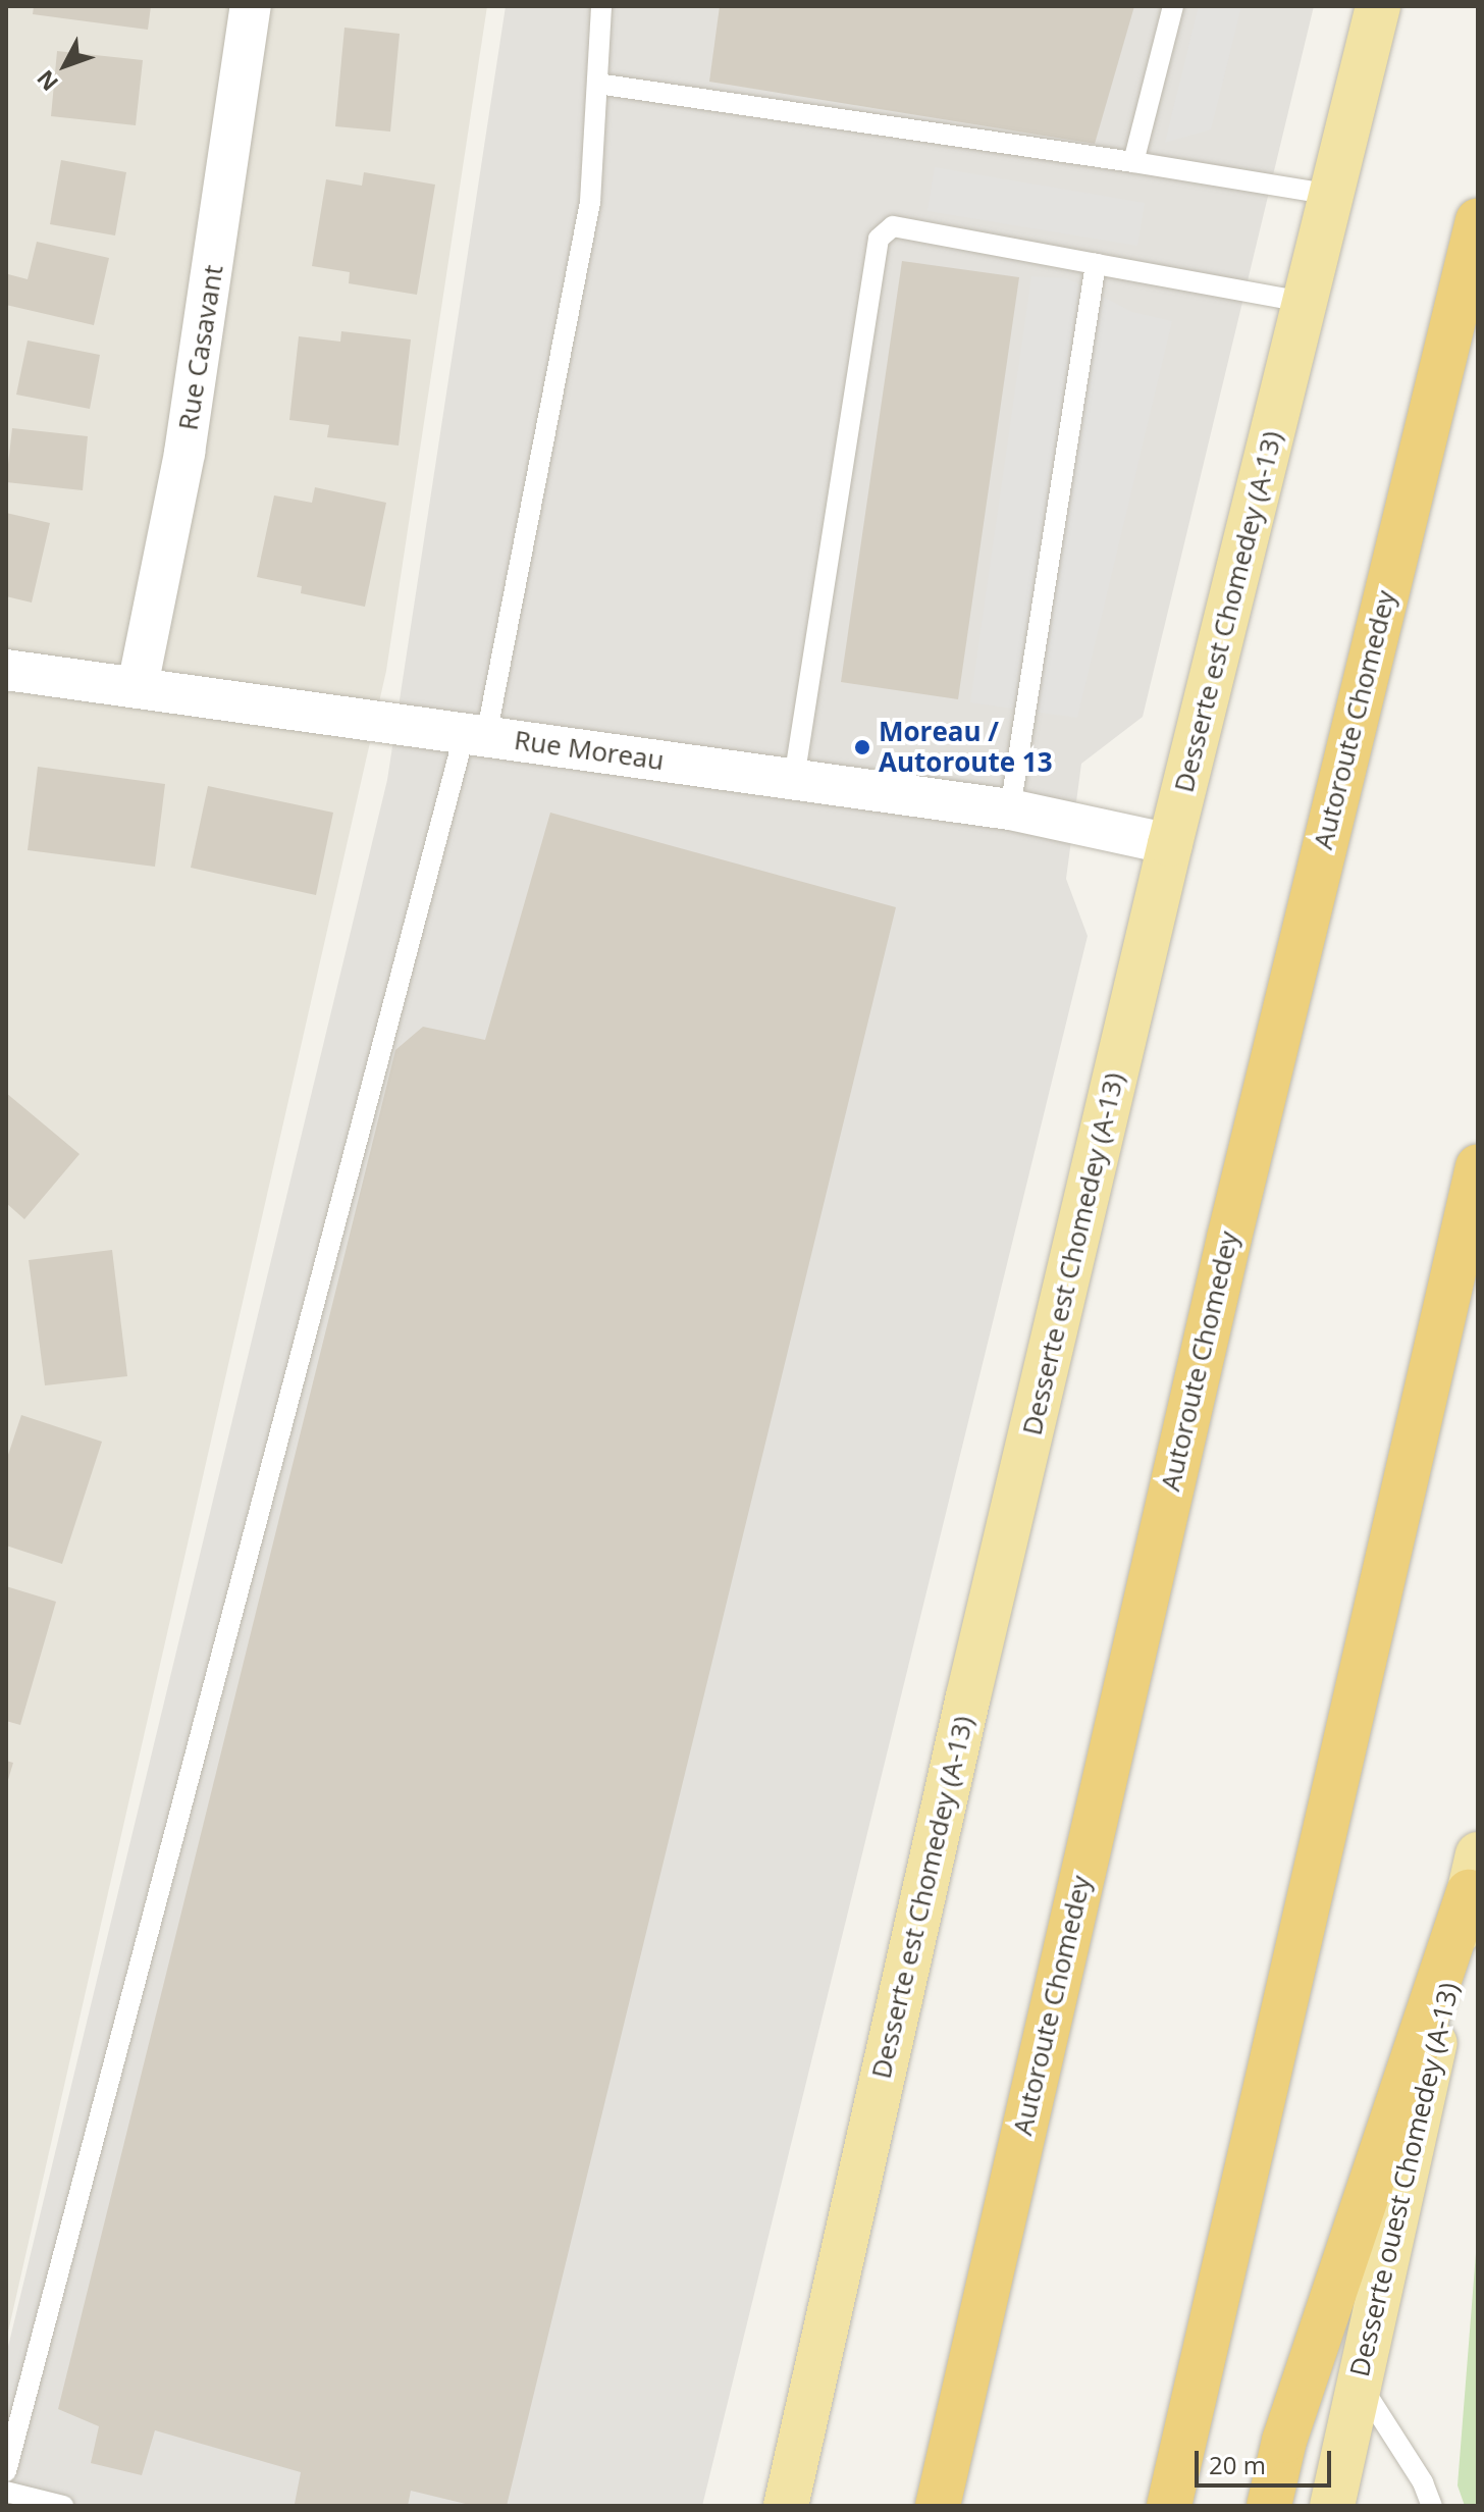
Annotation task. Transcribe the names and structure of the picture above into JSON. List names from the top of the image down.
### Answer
{
  "streets": {
    "highway": ["Autoroute Chomedey"],
    "main road": ["Desserte est Chomedey (A-13)", "Desserte ouest Chomedey (A-13)"],
    "street": ["Rue Casavant", "Rue Moreau"]
  },
  "crossings": [
    ["Rue Casavant", "Rue Moreau"],
    ["Desserte est Chomedey (A-13)", "Rue Moreau"]
  ],
  "places": ["Moreau / Autoroute 13"],
  "scale_bar": "20 m",
  "north": "bottom left"
}
